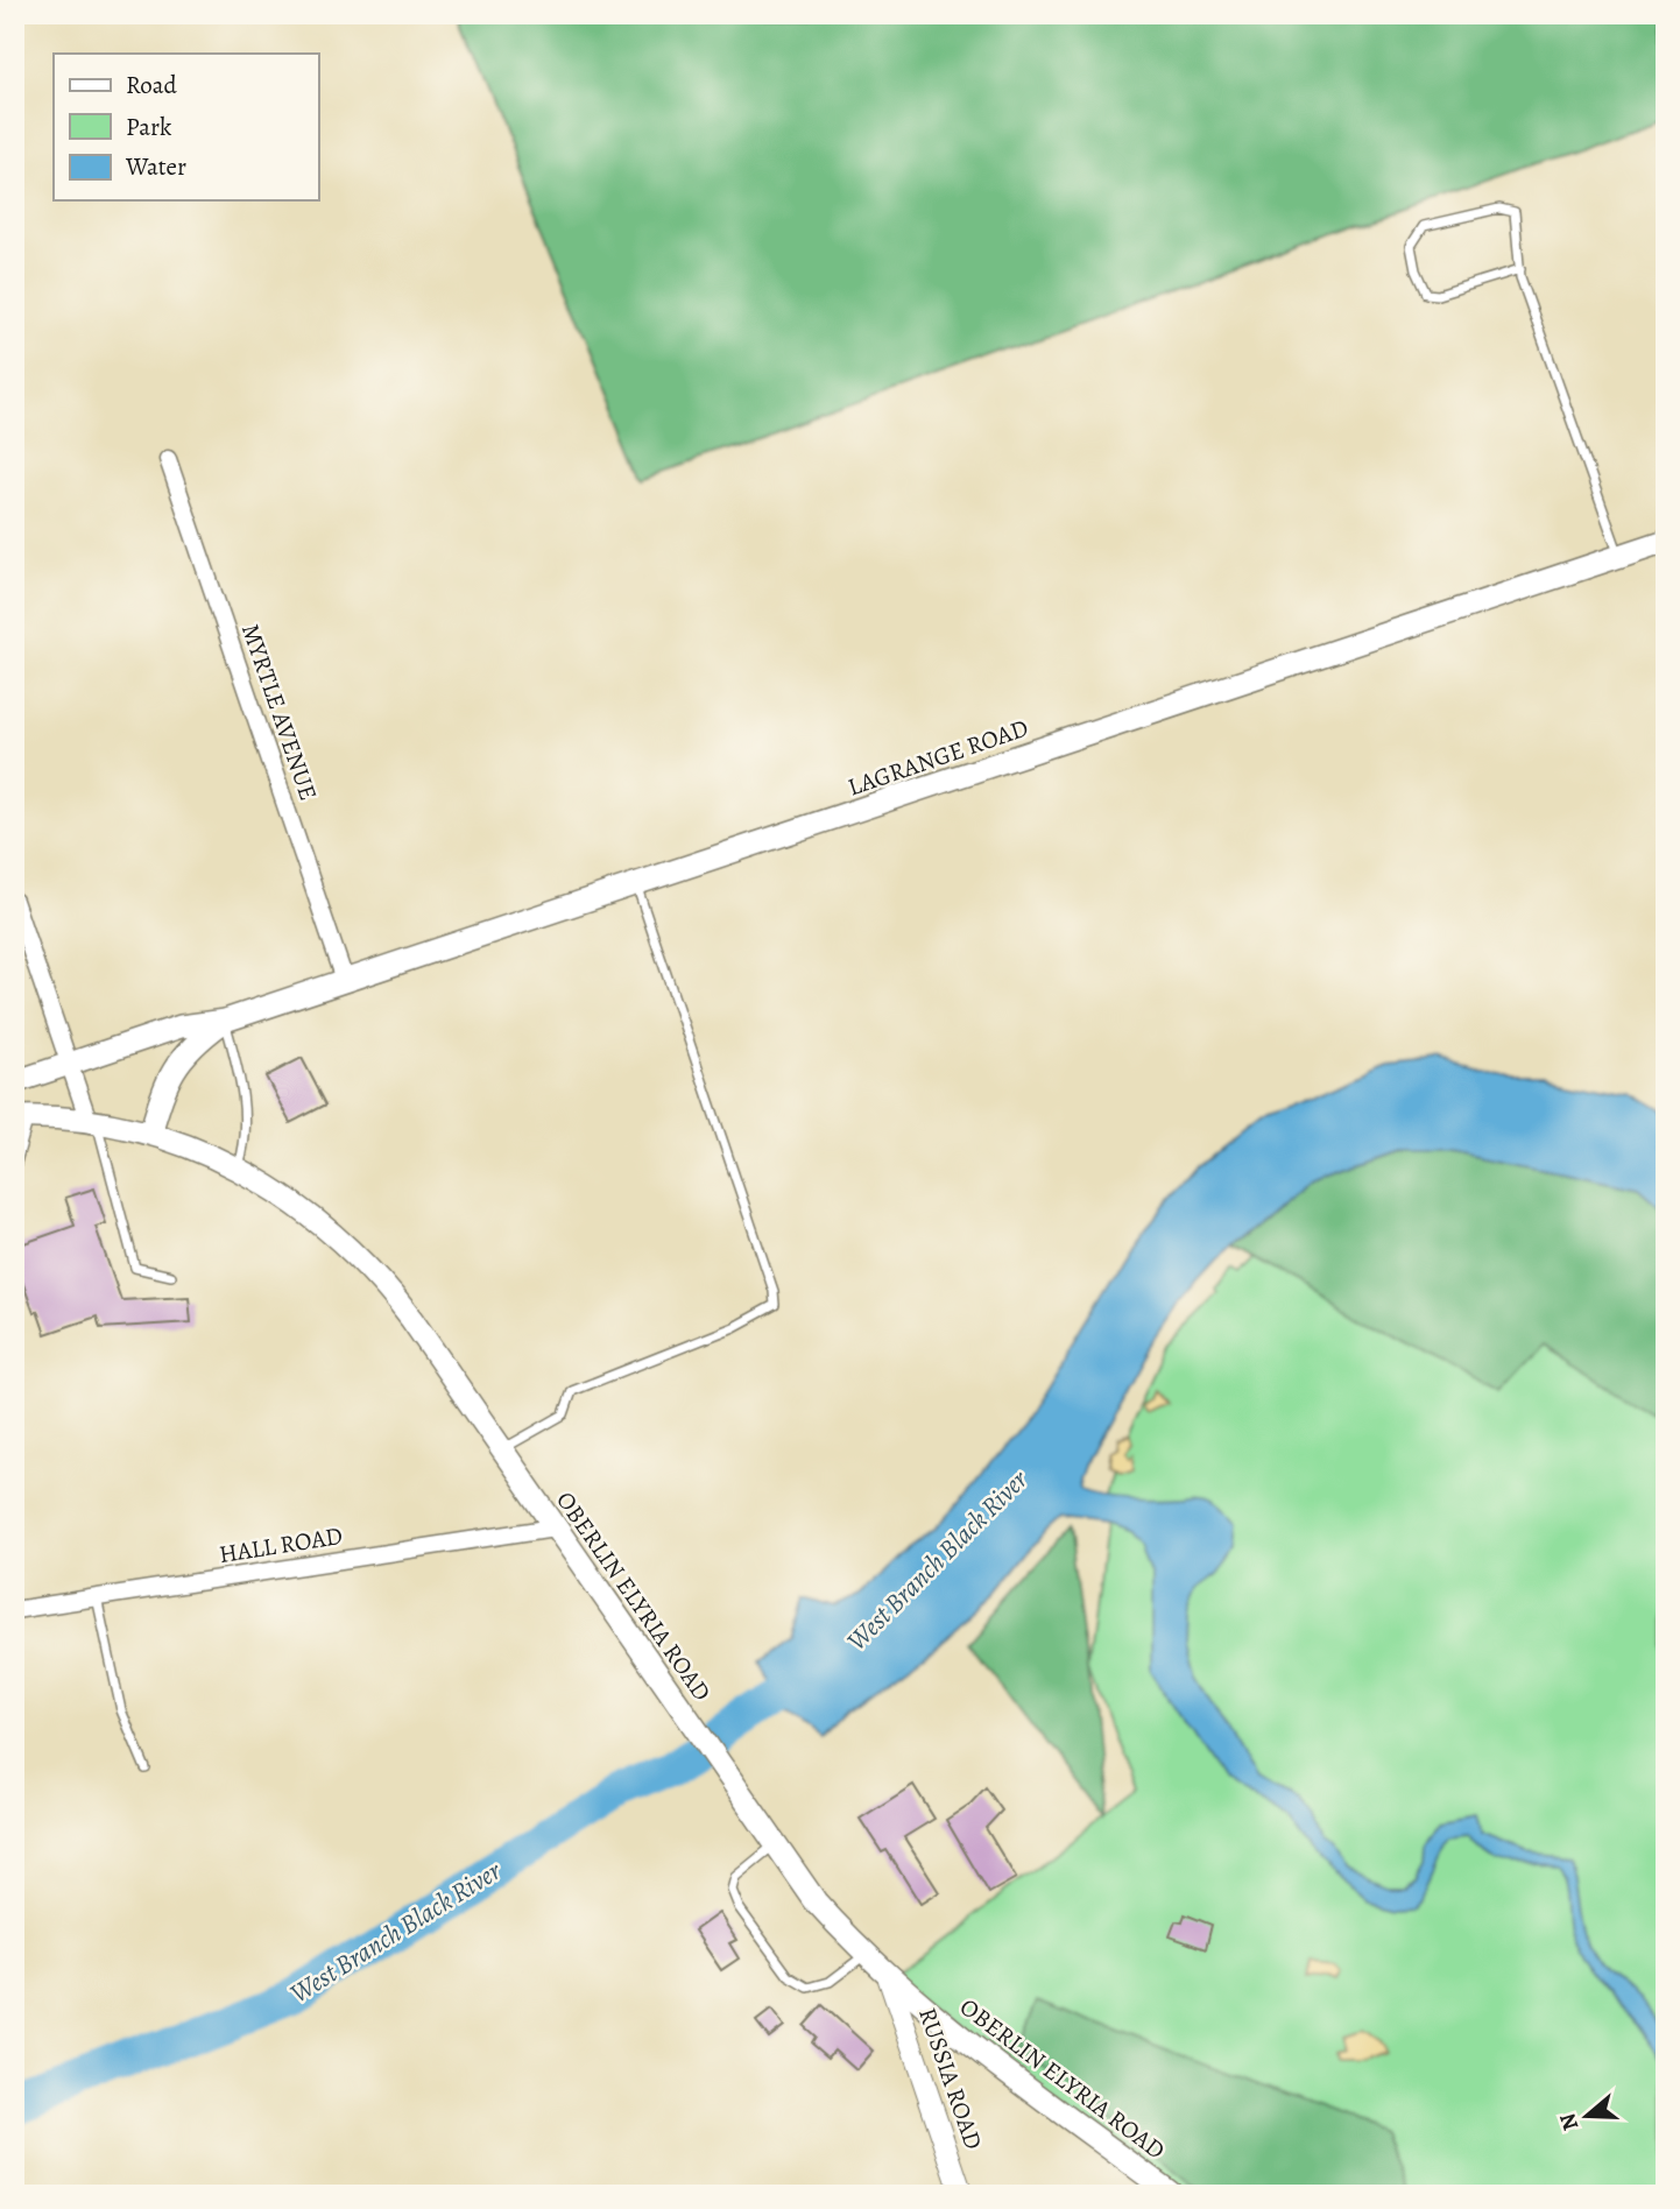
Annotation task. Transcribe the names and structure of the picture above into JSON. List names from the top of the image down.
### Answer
{
  "streets": {
    "main road": ["LAGRANGE ROAD", "OBERLIN ELYRIA ROAD"],
    "street": ["MYRTLE AVENUE", "HALL ROAD", "RUSSIA ROAD"]
  },
  "crossings": [
    ["MYRTLE AVENUE", "LAGRANGE ROAD"],
    ["LAGRANGE ROAD", "OBERLIN ELYRIA ROAD"],
    ["HALL ROAD", "OBERLIN ELYRIA ROAD"],
    ["OBERLIN ELYRIA ROAD", "RUSSIA ROAD"]
  ],
  "water": ["West Branch Black River"],
  "legend": ["Road", "Park", "Water"],
  "north": "left"
}
